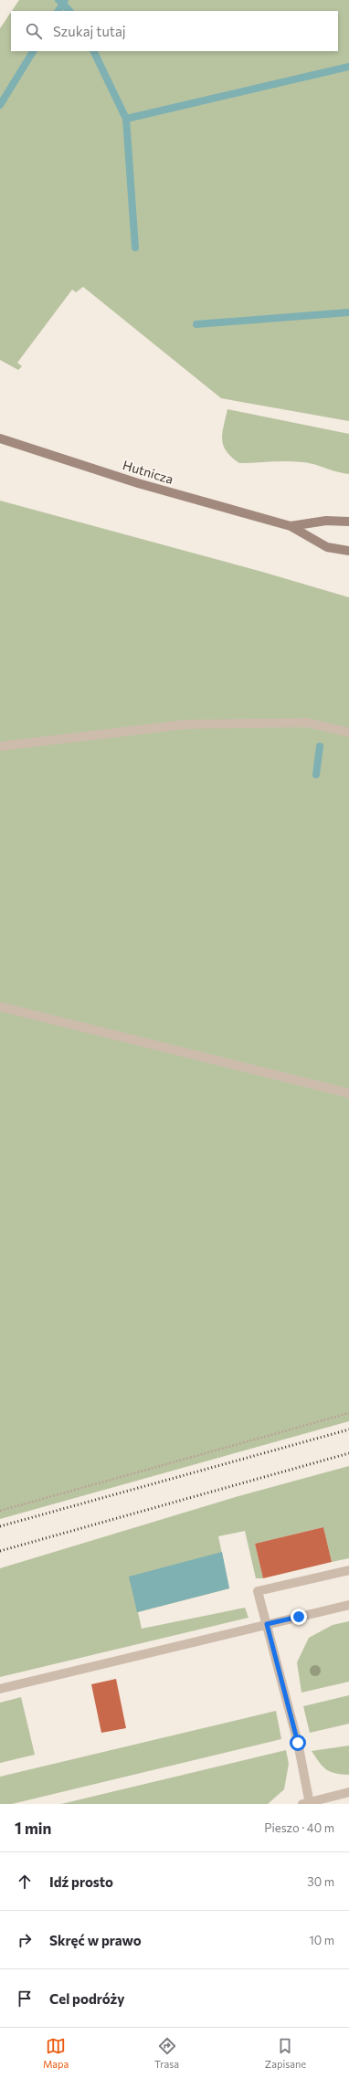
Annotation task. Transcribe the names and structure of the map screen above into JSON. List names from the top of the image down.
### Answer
{
  "streets": {
    "main road": ["Hutnicza"]
  },
  "page": {
    "search": "Szukaj tutaj",
    "heading": ["1 min", "Pieszo · 40 m"],
    "list": [
      ["Idź prosto", "30 m"],
      ["Skręć w prawo", "10 m"],
      "Cel podróży"
    ],
    "nav": ["Mapa", "Trasa", "Zapisane"]
  }
}
